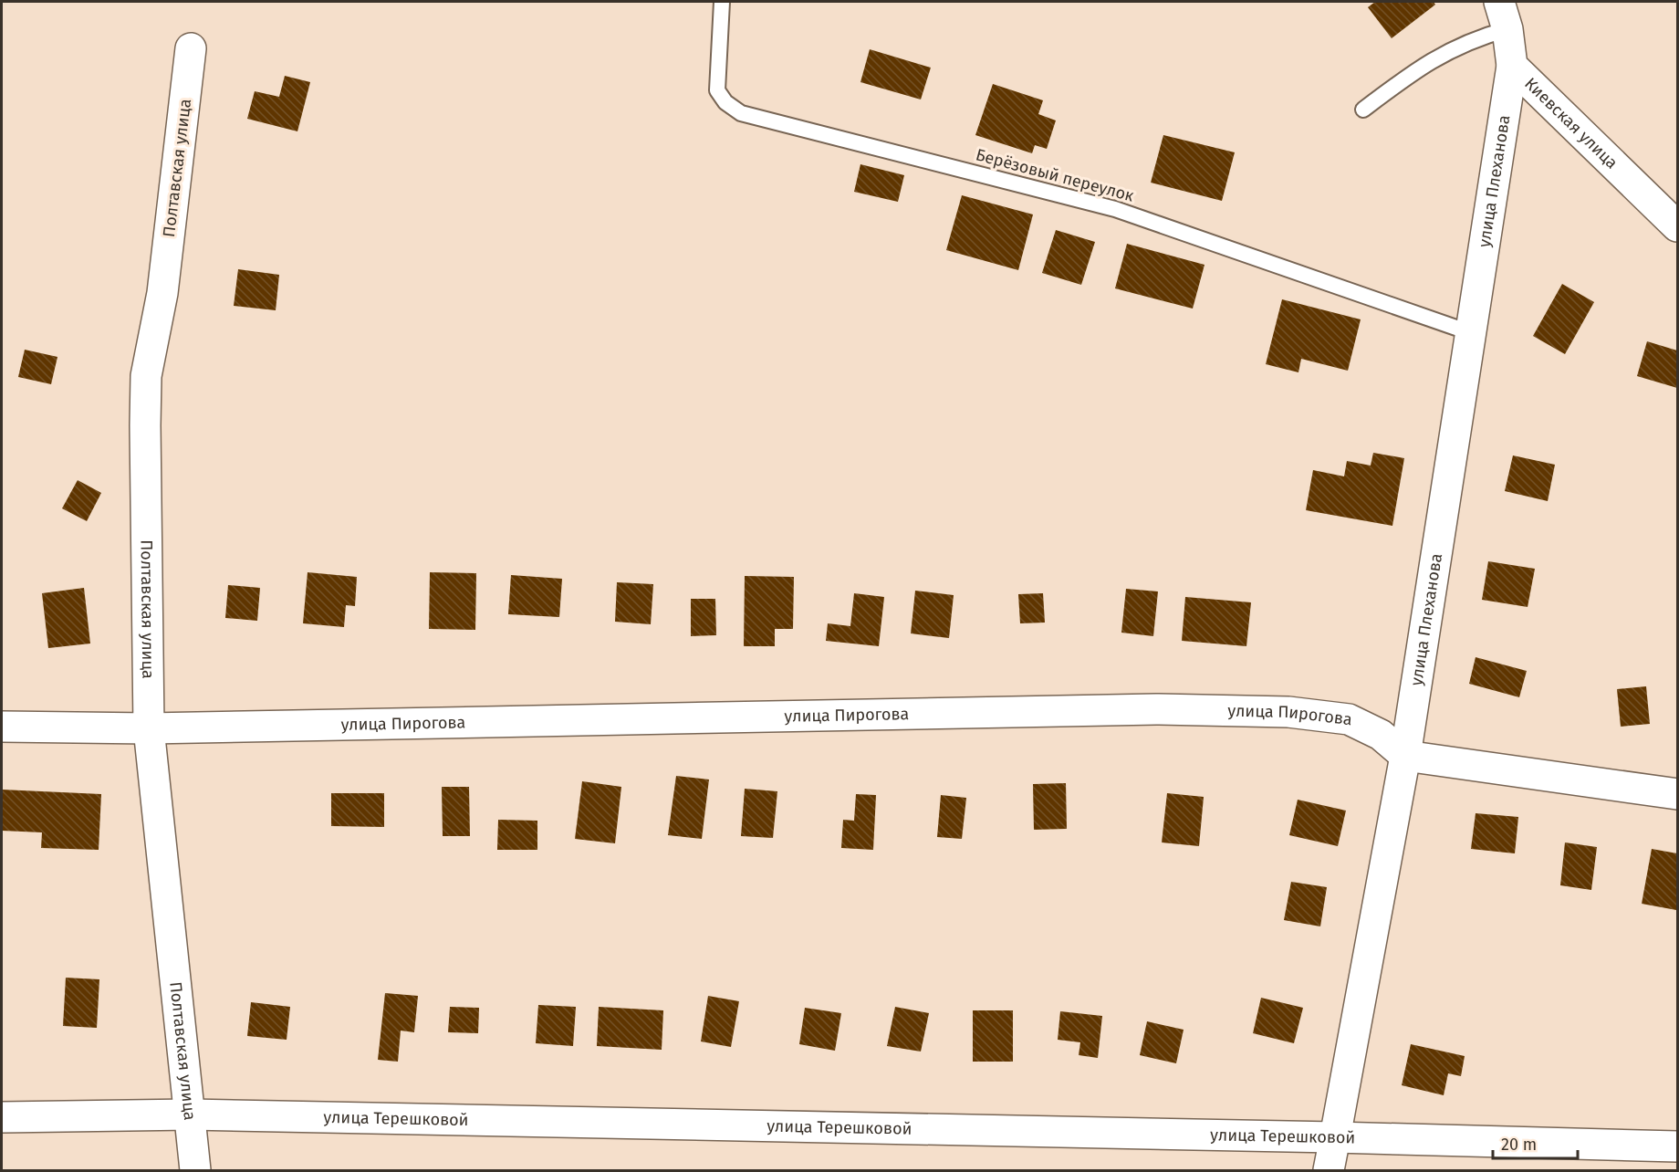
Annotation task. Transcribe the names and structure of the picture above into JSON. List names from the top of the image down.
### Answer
{
  "streets": {
    "street": [
      "Киевская улица",
      "Полтавская улица",
      "улица Плеханова",
      "улица Пирогова",
      "улица Терешковой"
    ],
    "lane": ["Берёзовый переулок"]
  },
  "crossings": [
    ["Киевская улица", "улица Плеханова"],
    ["Полтавская улица", "улица Пирогова"],
    ["Полтавская улица", "улица Терешковой"],
    ["Берёзовый переулок", "улица Плеханова"],
    ["улица Плеханова", "улица Пирогова"],
    ["улица Плеханова", "улица Терешковой"]
  ],
  "scale_bar": "20 m"
}
